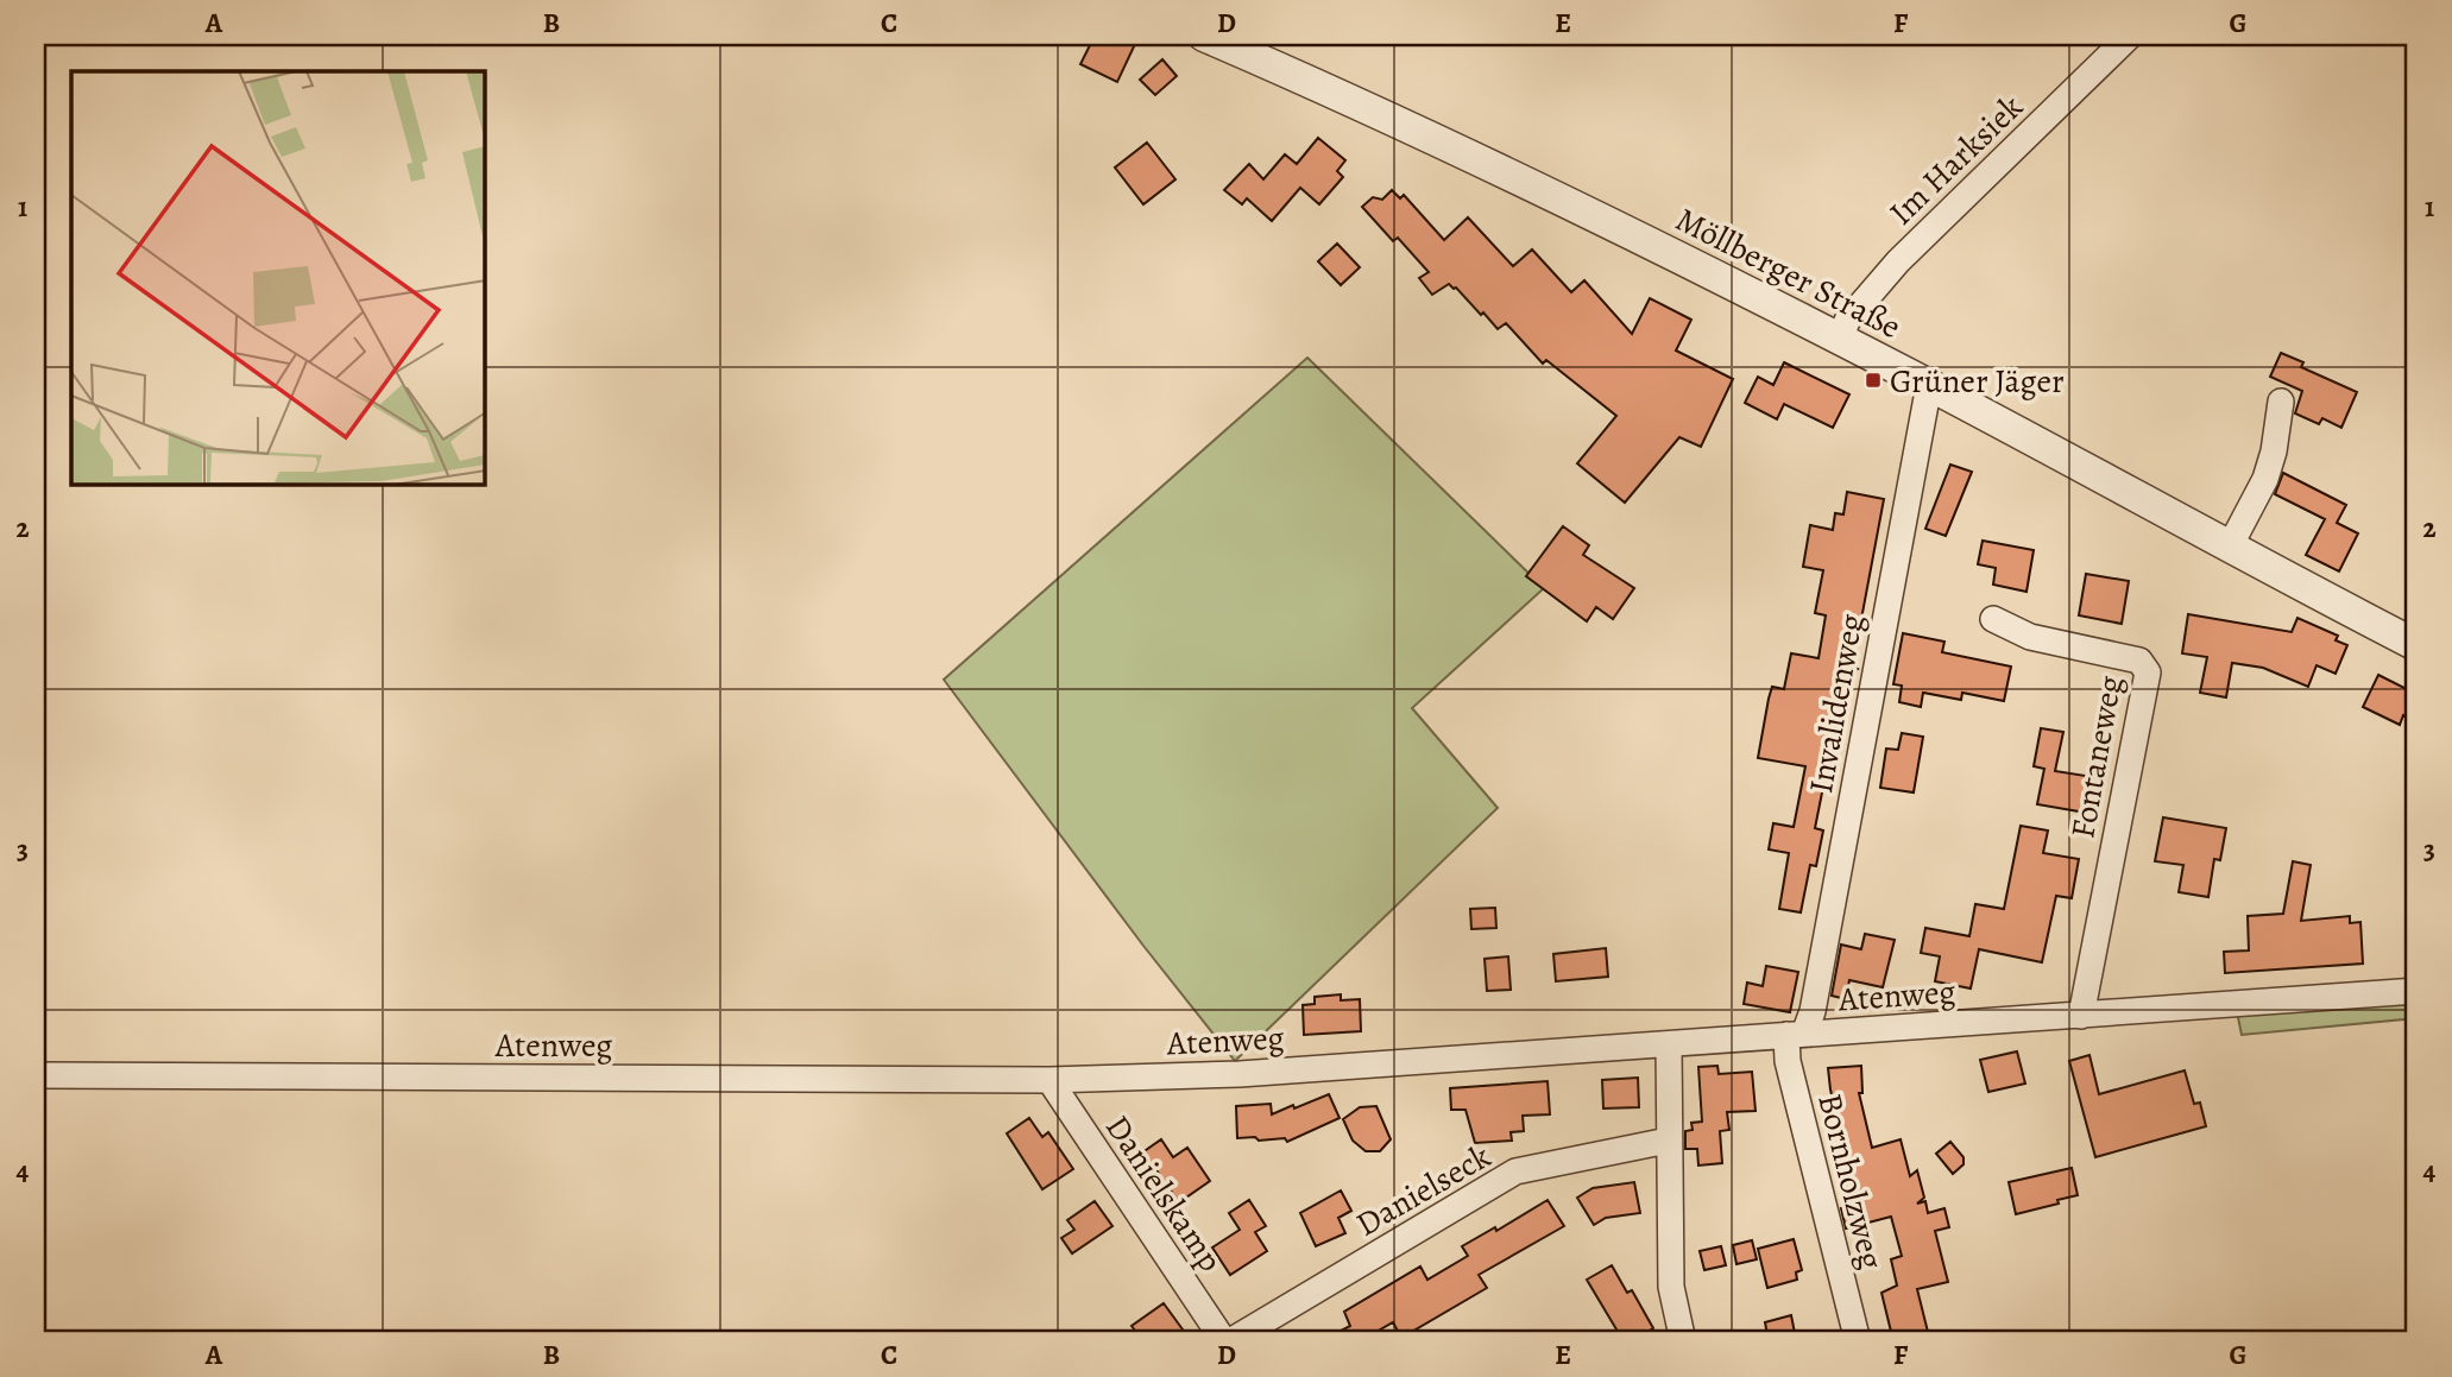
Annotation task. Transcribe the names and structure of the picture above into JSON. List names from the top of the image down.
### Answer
{
  "streets": {
    "street": [
      "Im Harksiek",
      "Möllberger Straße",
      "Invalidenweg",
      "Fontaneweg",
      "Atenweg",
      "Bornholzweg",
      "Danielseck",
      "Danielskamp"
    ]
  },
  "crossings": [
    ["Im Harksiek", "Möllberger Straße"],
    ["Möllberger Straße", "Invalidenweg"],
    ["Invalidenweg", "Atenweg"],
    ["Invalidenweg", "Bornholzweg"],
    ["Fontaneweg", "Atenweg"],
    ["Atenweg", "Bornholzweg"],
    ["Atenweg", "Danielskamp"],
    ["Danielseck", "Danielskamp"]
  ],
  "places": {
    "transit": ["Grüner Jäger"]
  },
  "grid": {
    "columns": [
      "A",
      "B",
      "C",
      "D",
      "E",
      "F",
      "G"
    ],
    "rows": [
      "1",
      "2",
      "3",
      "4"
    ]
  }
}
